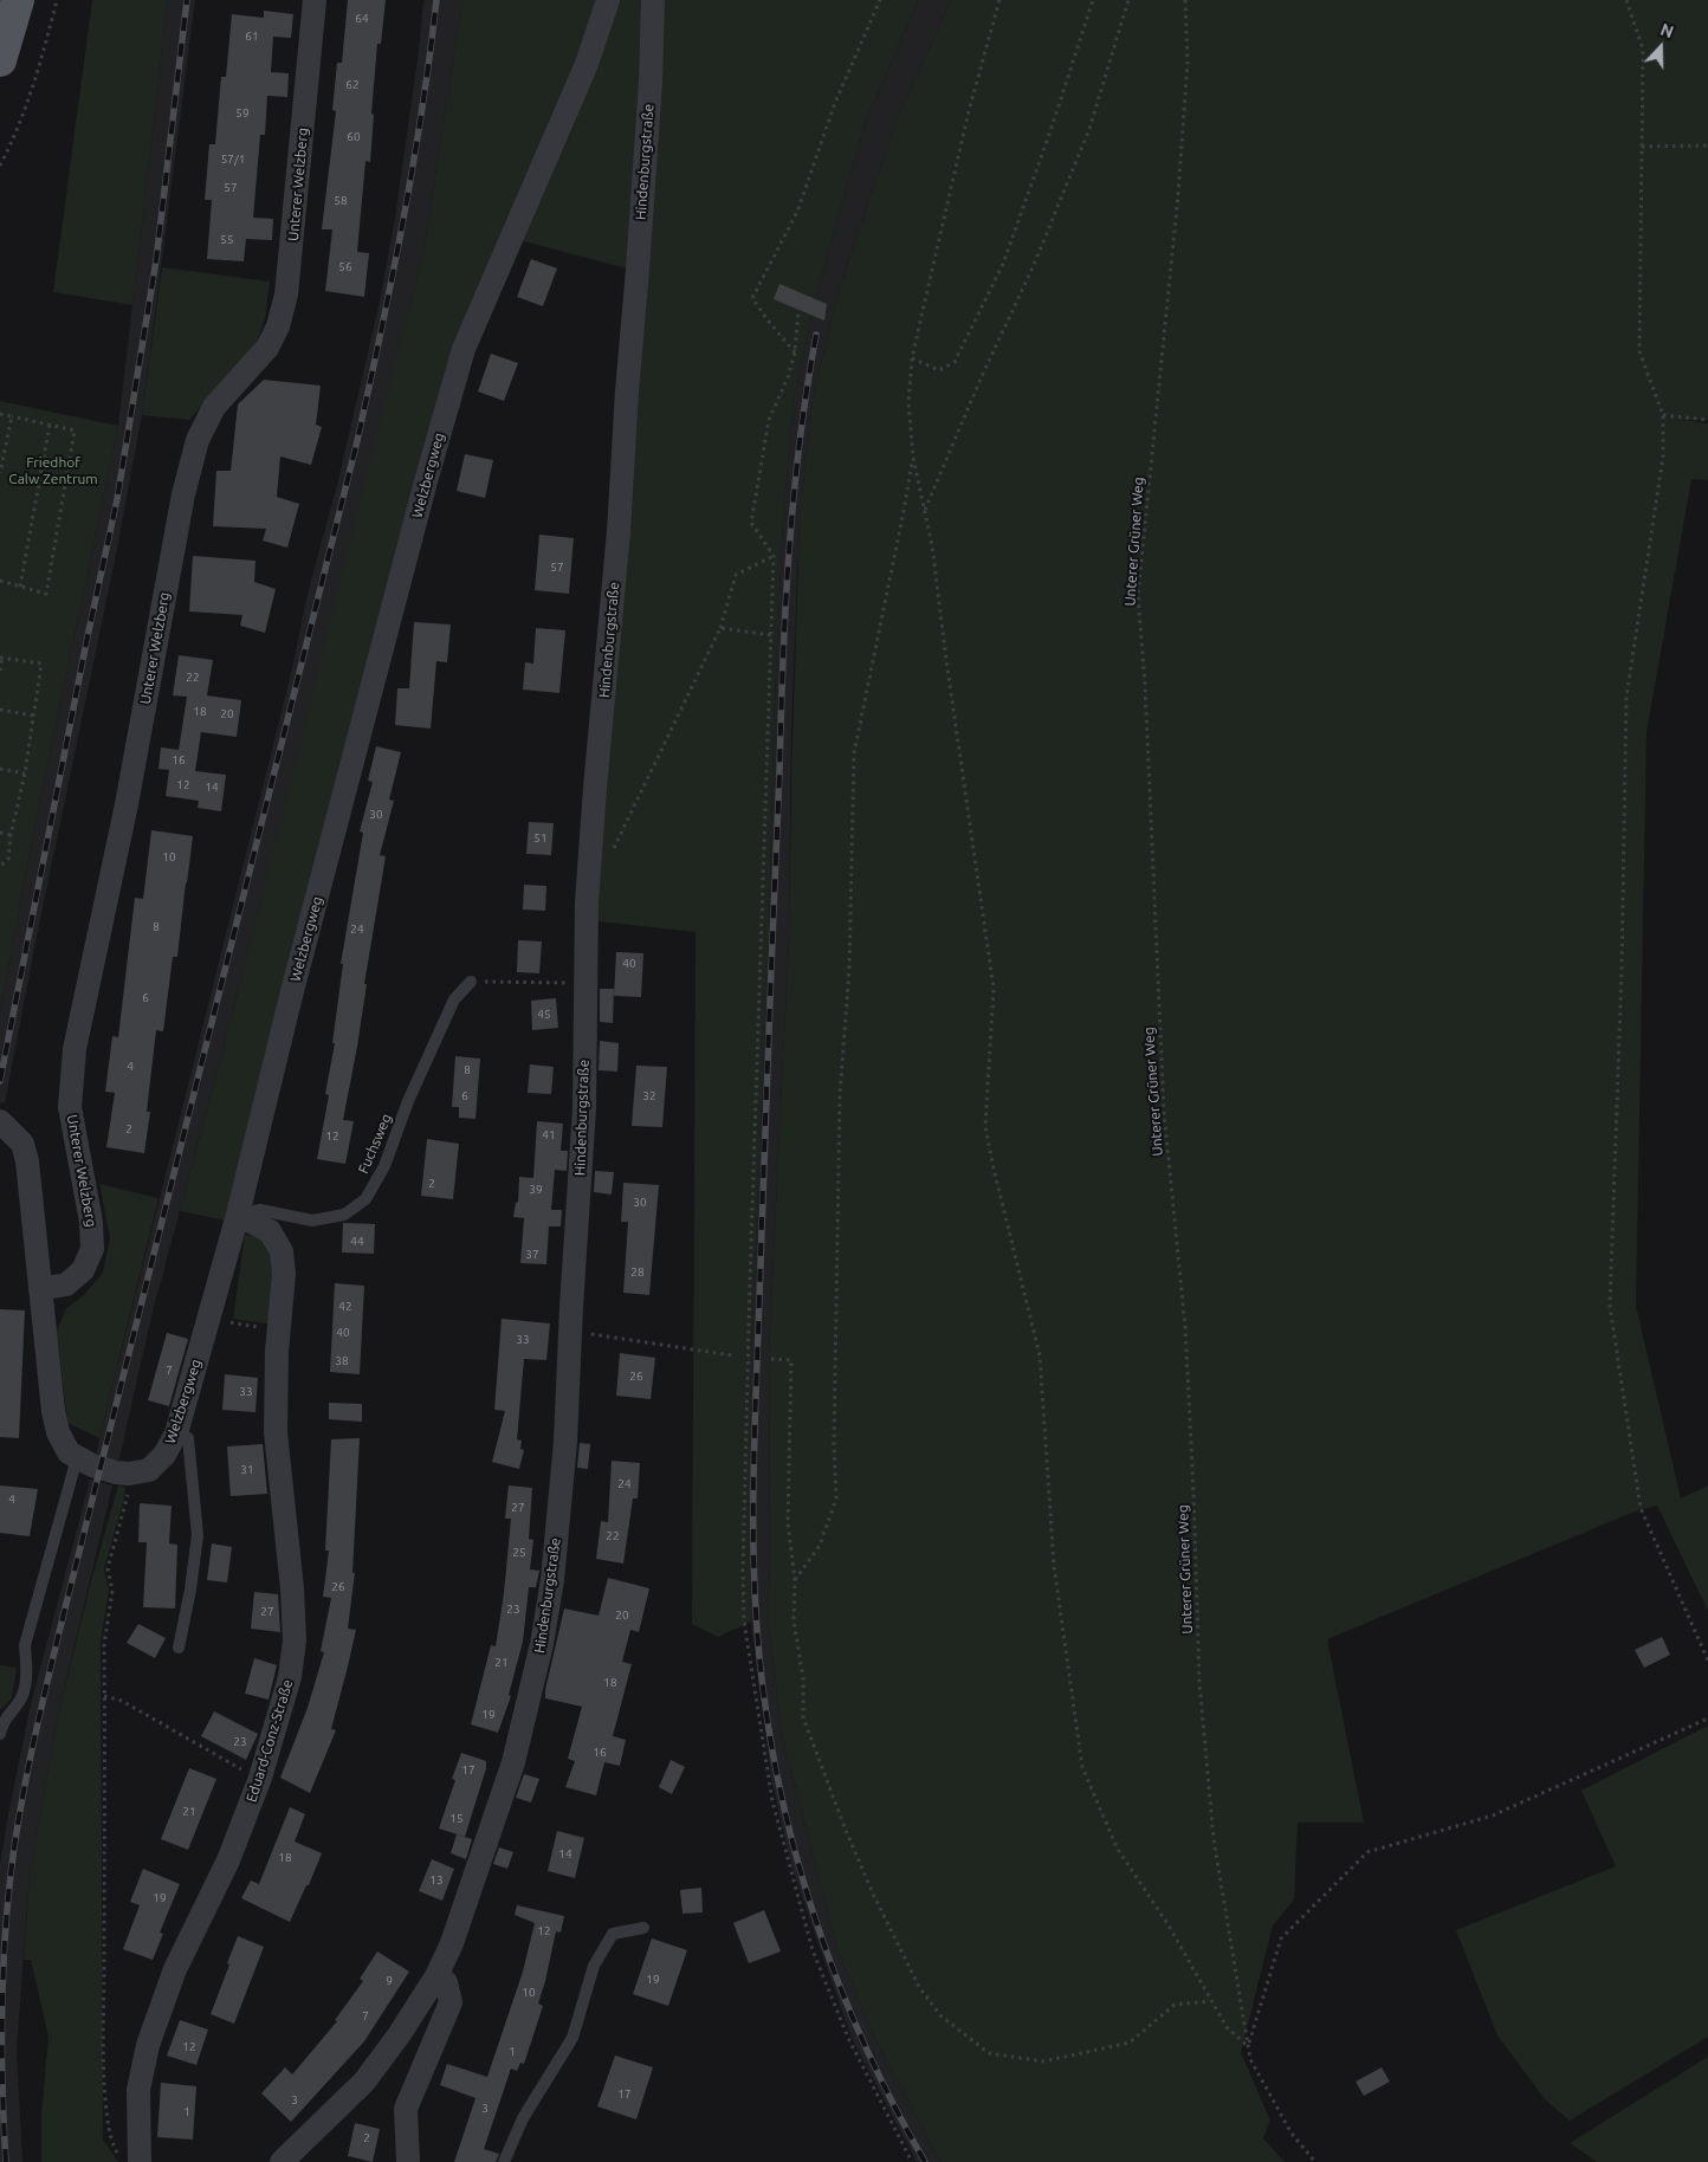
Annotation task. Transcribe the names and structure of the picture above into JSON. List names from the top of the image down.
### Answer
{
  "streets": {
    "street": [
      "Hindenburgstraße",
      "Unterer Welzberg",
      "Welzbergweg",
      "Eduard-Conz-Straße"
    ],
    "lane": ["Fuchsweg"],
    "path": ["Unterer Grüner Weg"]
  },
  "crossings": [
    ["Welzbergweg", "Fuchsweg"],
    ["Welzbergweg", "Eduard-Conz-Straße"],
    ["Fuchsweg", "Eduard-Conz-Straße"]
  ],
  "parks": ["Friedhof Calw Zentrum"],
  "house_numbers": [
    "64",
    "61",
    "62",
    "59",
    "60",
    "57/1",
    "57",
    "58",
    "55",
    "56",
    "57",
    "22",
    "18",
    "20",
    "16",
    "12",
    "14",
    "30",
    "51",
    "10",
    "8",
    "24",
    "40",
    "6",
    "45",
    "4",
    "8",
    "6",
    "32",
    "2",
    "41",
    "12",
    "2",
    "39",
    "30",
    "44",
    "37",
    "28",
    "42",
    "40",
    "33",
    "38",
    "7",
    "26",
    "33",
    "31",
    "24",
    "4",
    "27",
    "22",
    "25",
    "26",
    "23",
    "27",
    "20",
    "21",
    "18",
    "19",
    "23",
    "16",
    "17",
    "21",
    "15",
    "14",
    "18",
    "13",
    "19",
    "12",
    "19",
    "9",
    "10",
    "7",
    "12",
    "1",
    "17",
    "3",
    "3",
    "1",
    "2"
  ],
  "north": "top"
}
